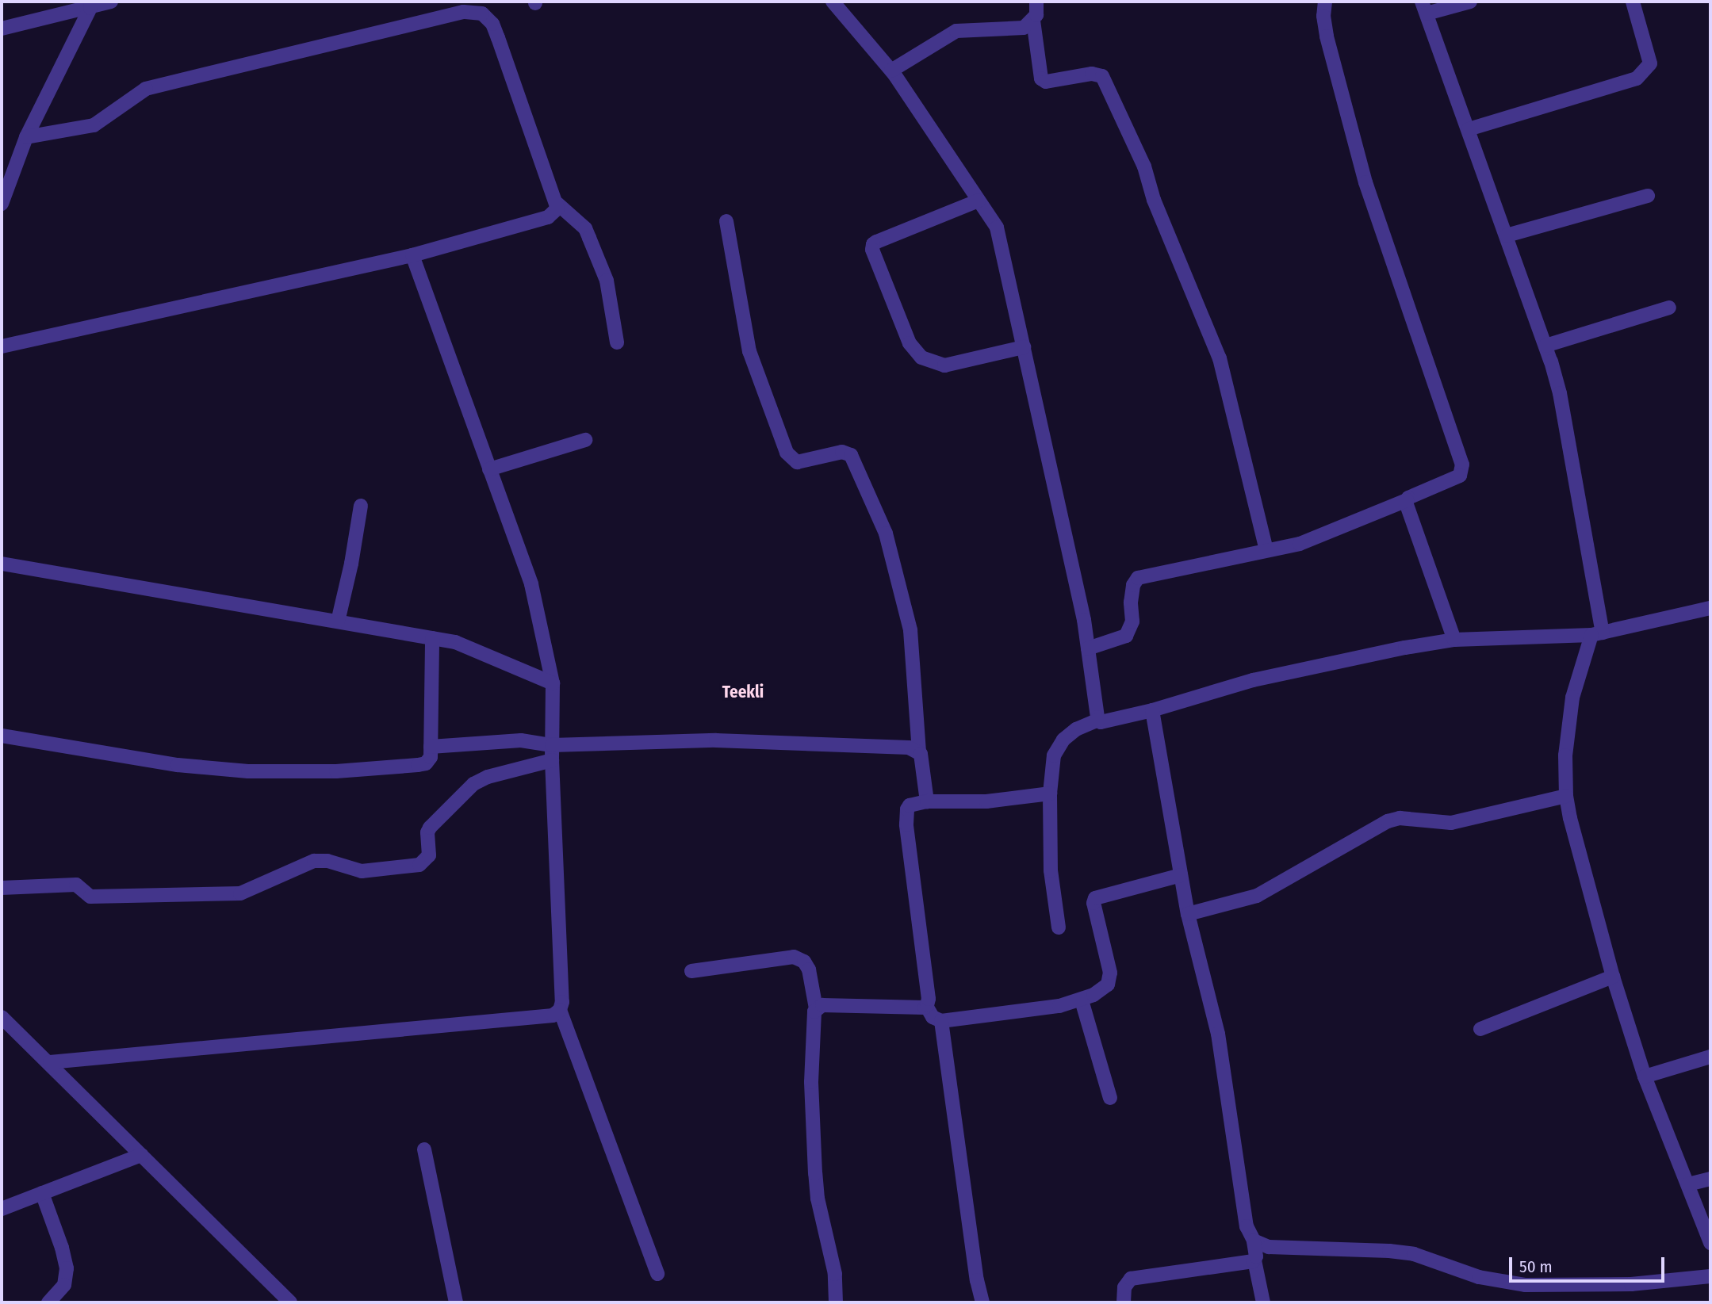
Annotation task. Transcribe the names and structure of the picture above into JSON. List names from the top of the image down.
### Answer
{
  "districts": ["Teekli"],
  "scale_bar": "50 m"
}
